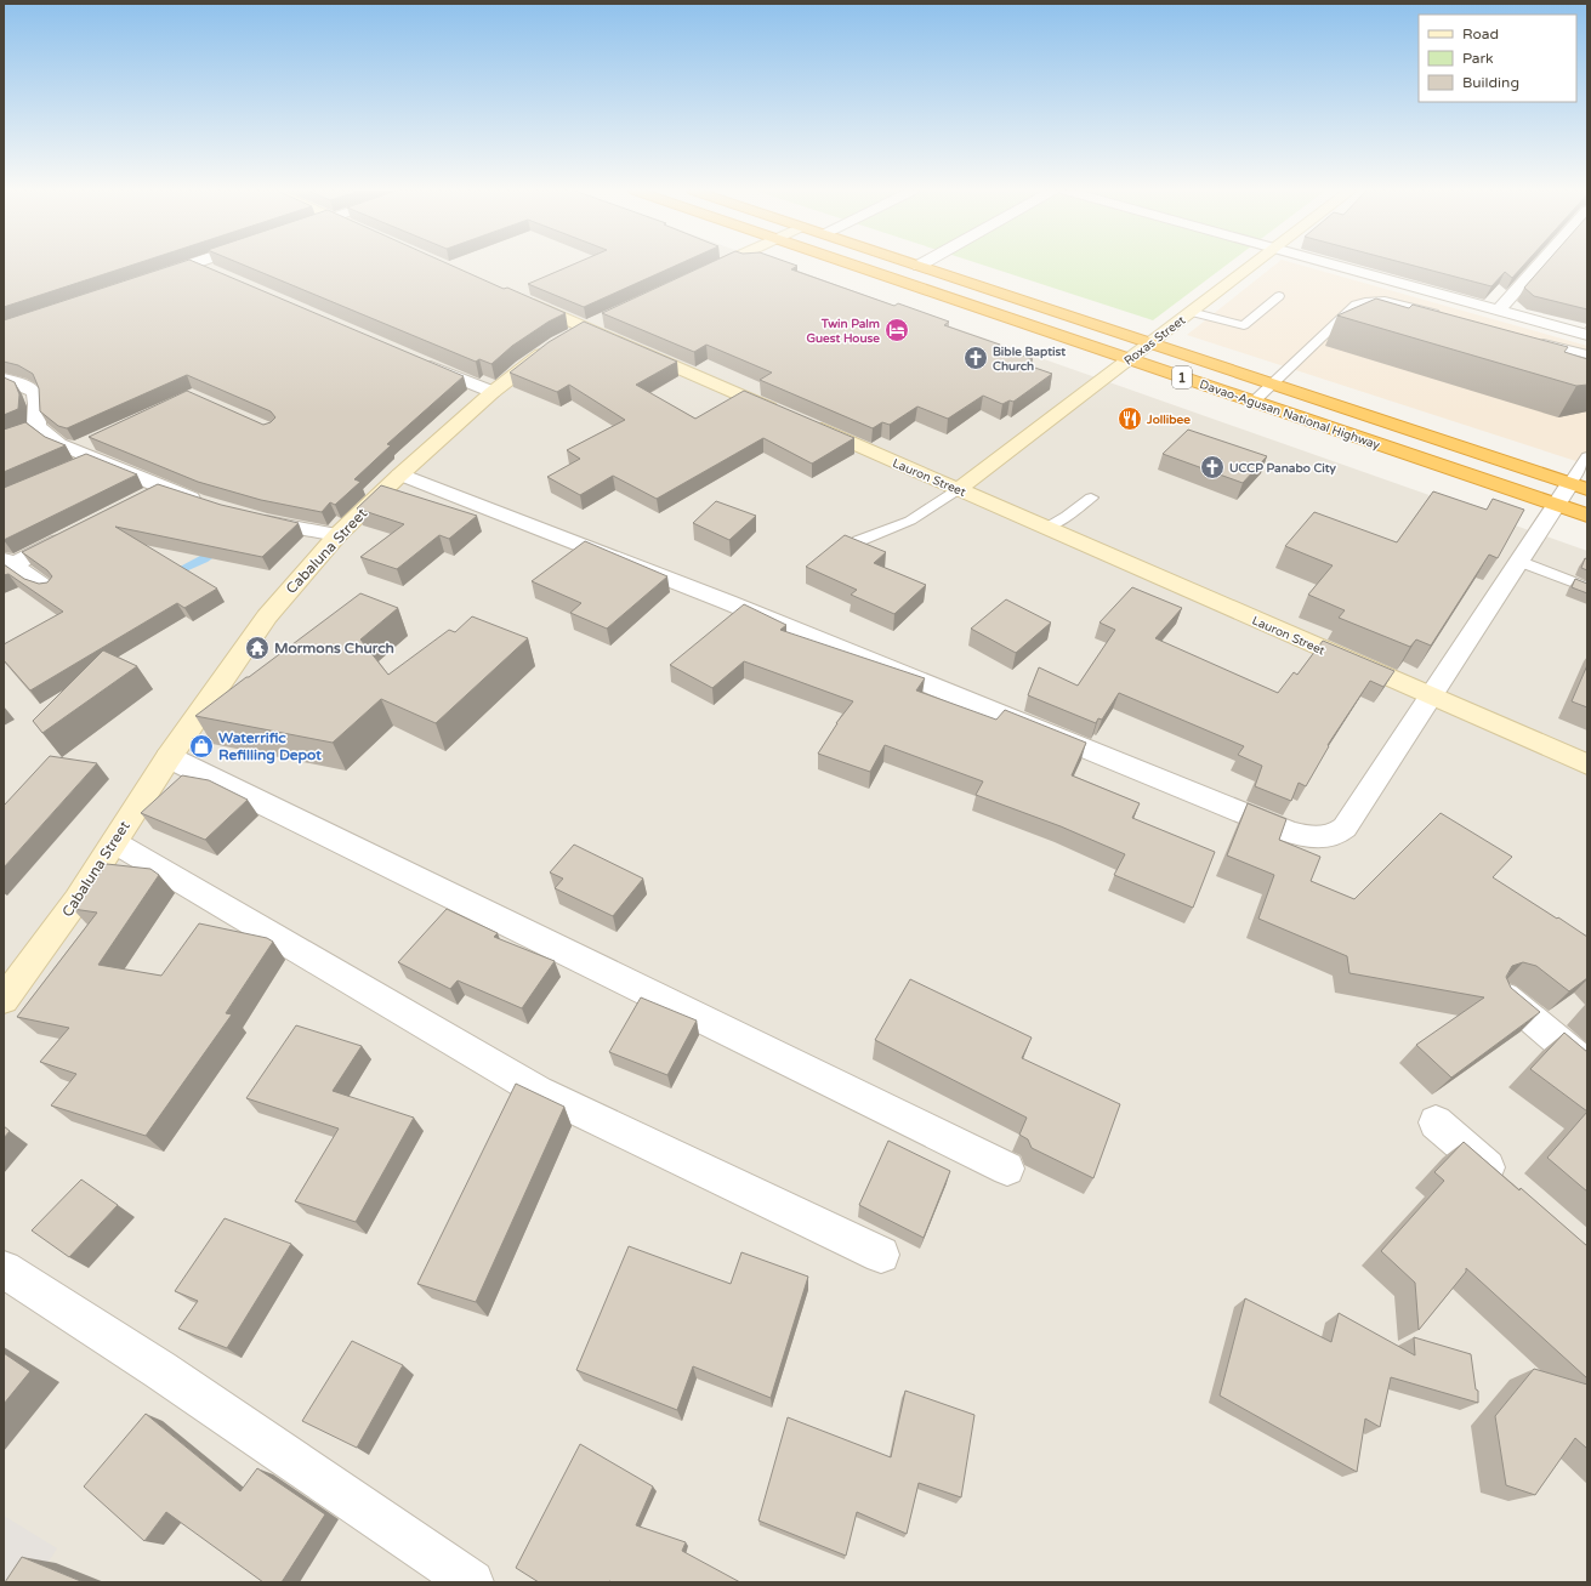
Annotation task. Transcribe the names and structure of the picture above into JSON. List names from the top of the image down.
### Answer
{
  "streets": {
    "highway": ["1", "Davao-Agusan National Highway"],
    "street": ["Roxas Street", "Lauron Street", "Cabaluna Street"]
  },
  "crossings": [
    ["Roxas Street", "Davao-Agusan National Highway"],
    ["Roxas Street", "Lauron Street"],
    ["Lauron Street", "Cabaluna Street"]
  ],
  "places": {
    "hotel": ["Twin Palm Guest House"],
    "church": ["Bible Baptist Church", "UCCP Panabo City"],
    "restaurant": ["Jollibee"],
    "temple": ["Mormons Church"],
    "shop": ["Waterrific Refilling Depot"]
  },
  "legend": ["Road", "Park", "Building"]
}
